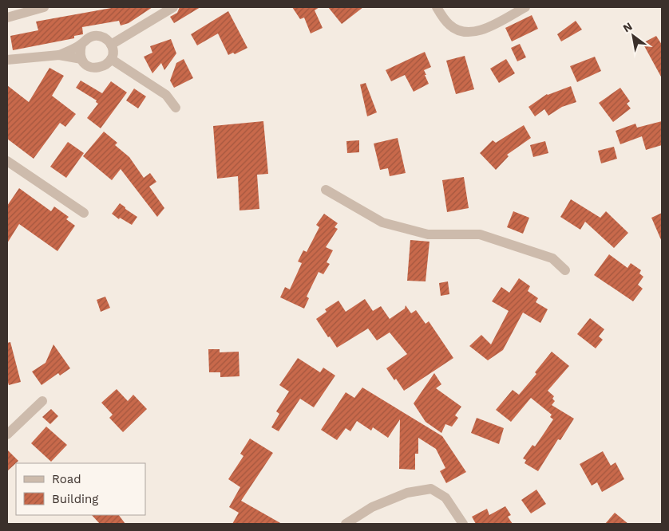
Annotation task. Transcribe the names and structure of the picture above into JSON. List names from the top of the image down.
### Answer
{
  "legend": ["Road", "Building"],
  "north": "top left"
}
